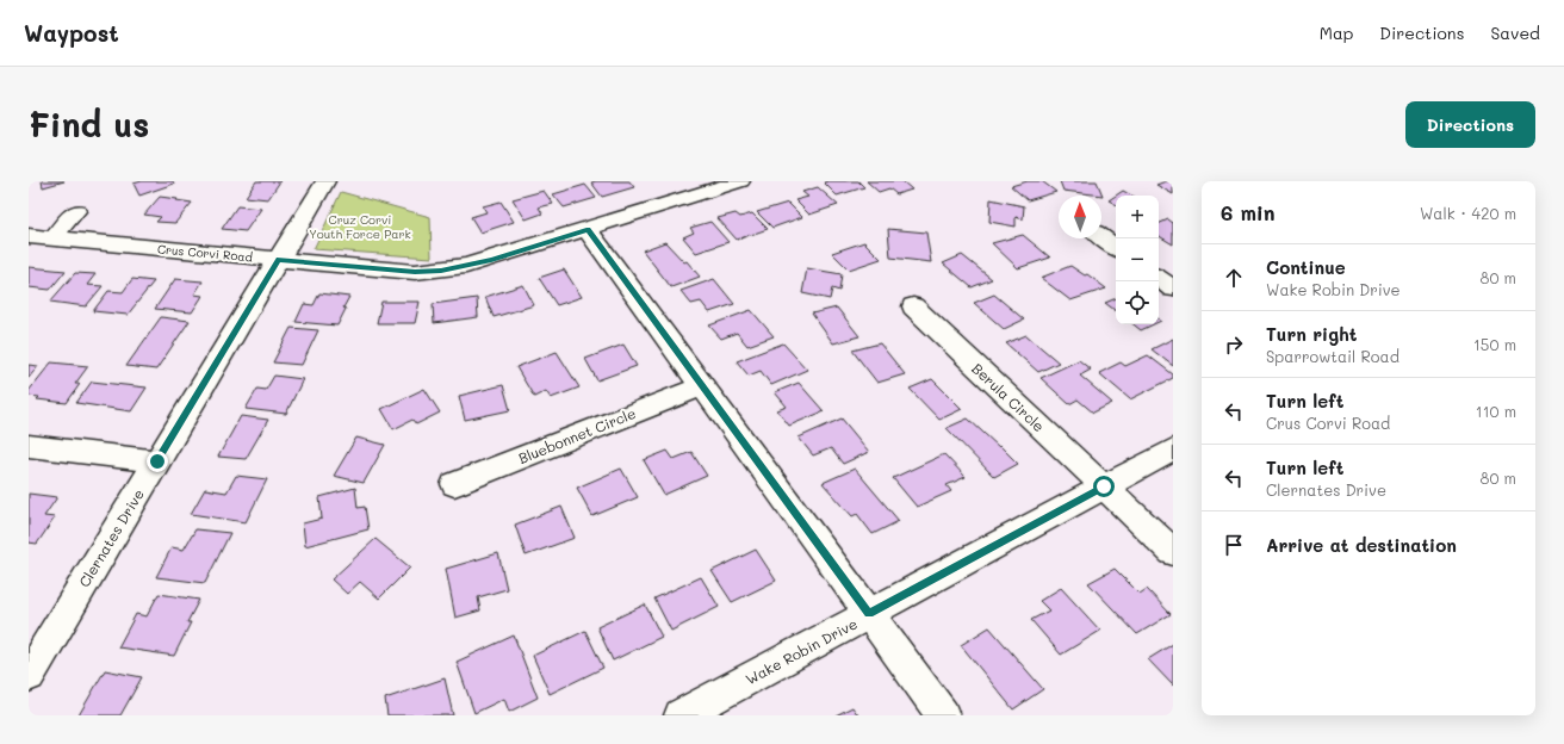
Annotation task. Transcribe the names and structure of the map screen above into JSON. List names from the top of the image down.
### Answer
{
  "streets": {
    "street": [
      "Crus Corvi Road",
      "Berula Circle",
      "Bluebonnet Circle",
      "Clernates Drive",
      "Wake Robin Drive"
    ]
  },
  "crossings": [
    ["Crus Corvi Road", "Clernates Drive"],
    ["Berula Circle", "Wake Robin Drive"]
  ],
  "parks": ["Cruz Corvi Youth Force Park"],
  "north": "top",
  "page": {
    "header": "Waypost",
    "nav": ["Map", "Directions", "Saved"],
    "buttons": "Directions",
    "title": "Find us",
    "heading": ["6 min", "Walk · 420 m"],
    "map_buttons": ["+", "−"],
    "list": [
      ["Continue", "Wake Robin Drive", "80 m"],
      ["Turn right", "Sparrowtail Road", "150 m"],
      ["Turn left", "Crus Corvi Road", "110 m"],
      ["Turn left", "Clernates Drive", "80 m"],
      "Arrive at destination"
    ]
  }
}
